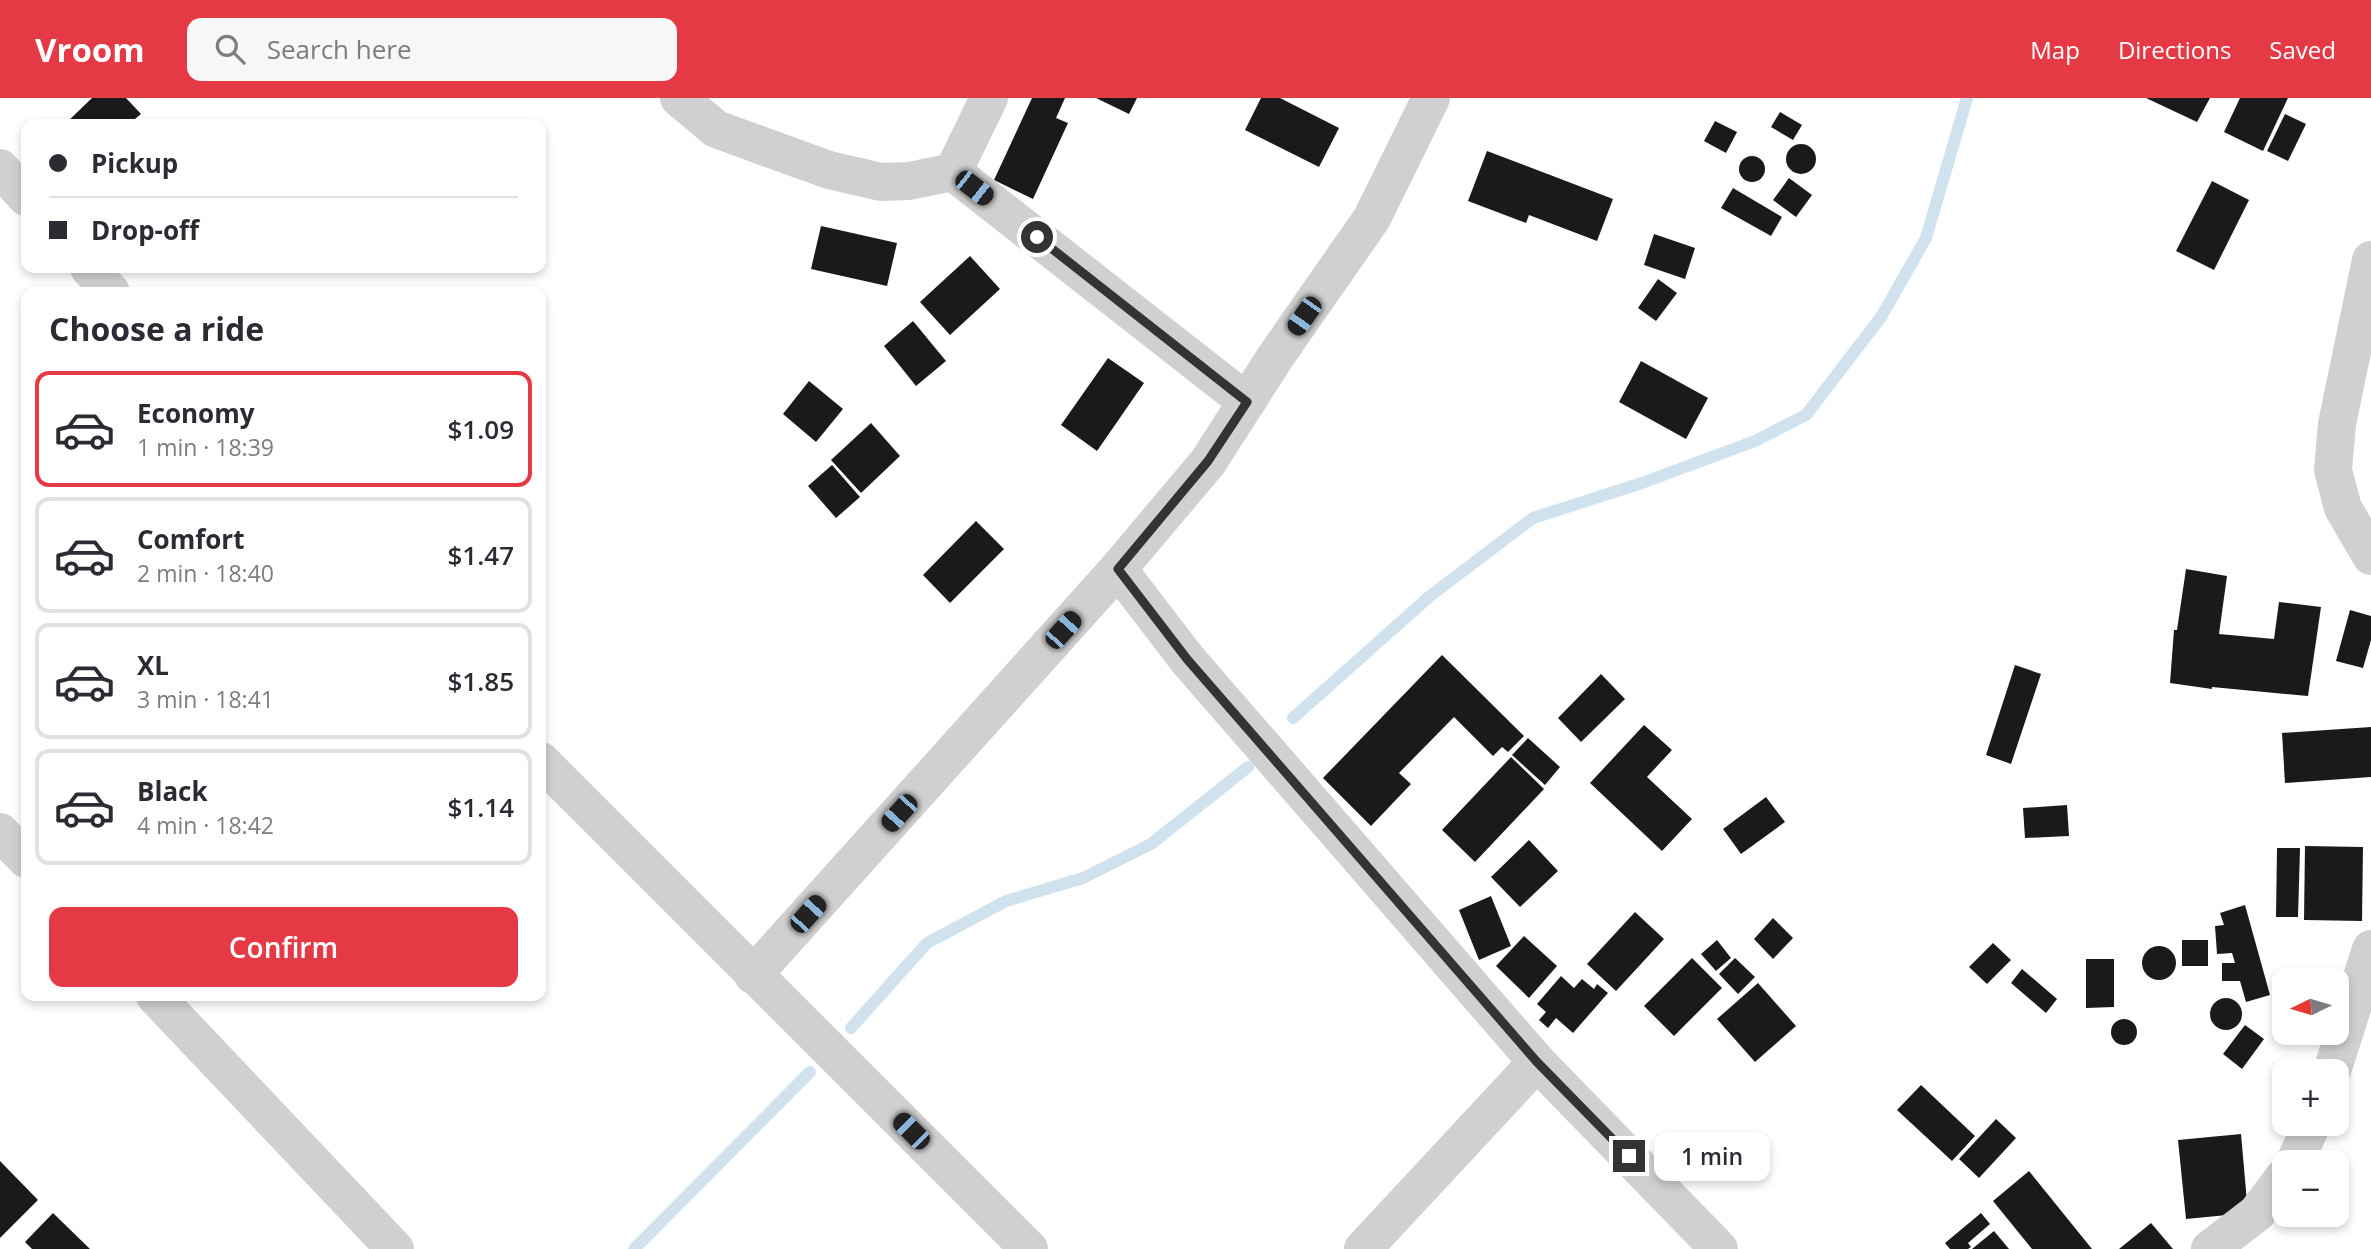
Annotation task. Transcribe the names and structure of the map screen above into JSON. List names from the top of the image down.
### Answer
{
  "north": "left",
  "page": {
    "header": "Vroom",
    "search": "Search here",
    "nav": ["Map", "Directions", "Saved"],
    "banner": ["Pickup", "Drop-off"],
    "heading": "Choose a ride",
    "list": [
      {
        "name": "Economy",
        "note": "1 min · 18:39",
        "value": "$1.09"
      },
      {
        "name": "Comfort",
        "note": "2 min · 18:40",
        "value": "$1.47"
      },
      {
        "name": "XL",
        "note": "3 min · 18:41",
        "value": "$1.85"
      },
      {
        "name": "Black",
        "note": "4 min · 18:42",
        "value": "$1.14"
      }
    ],
    "buttons": "Confirm",
    "map_buttons": ["+", "−"],
    "bubble": "1 min"
  }
}
